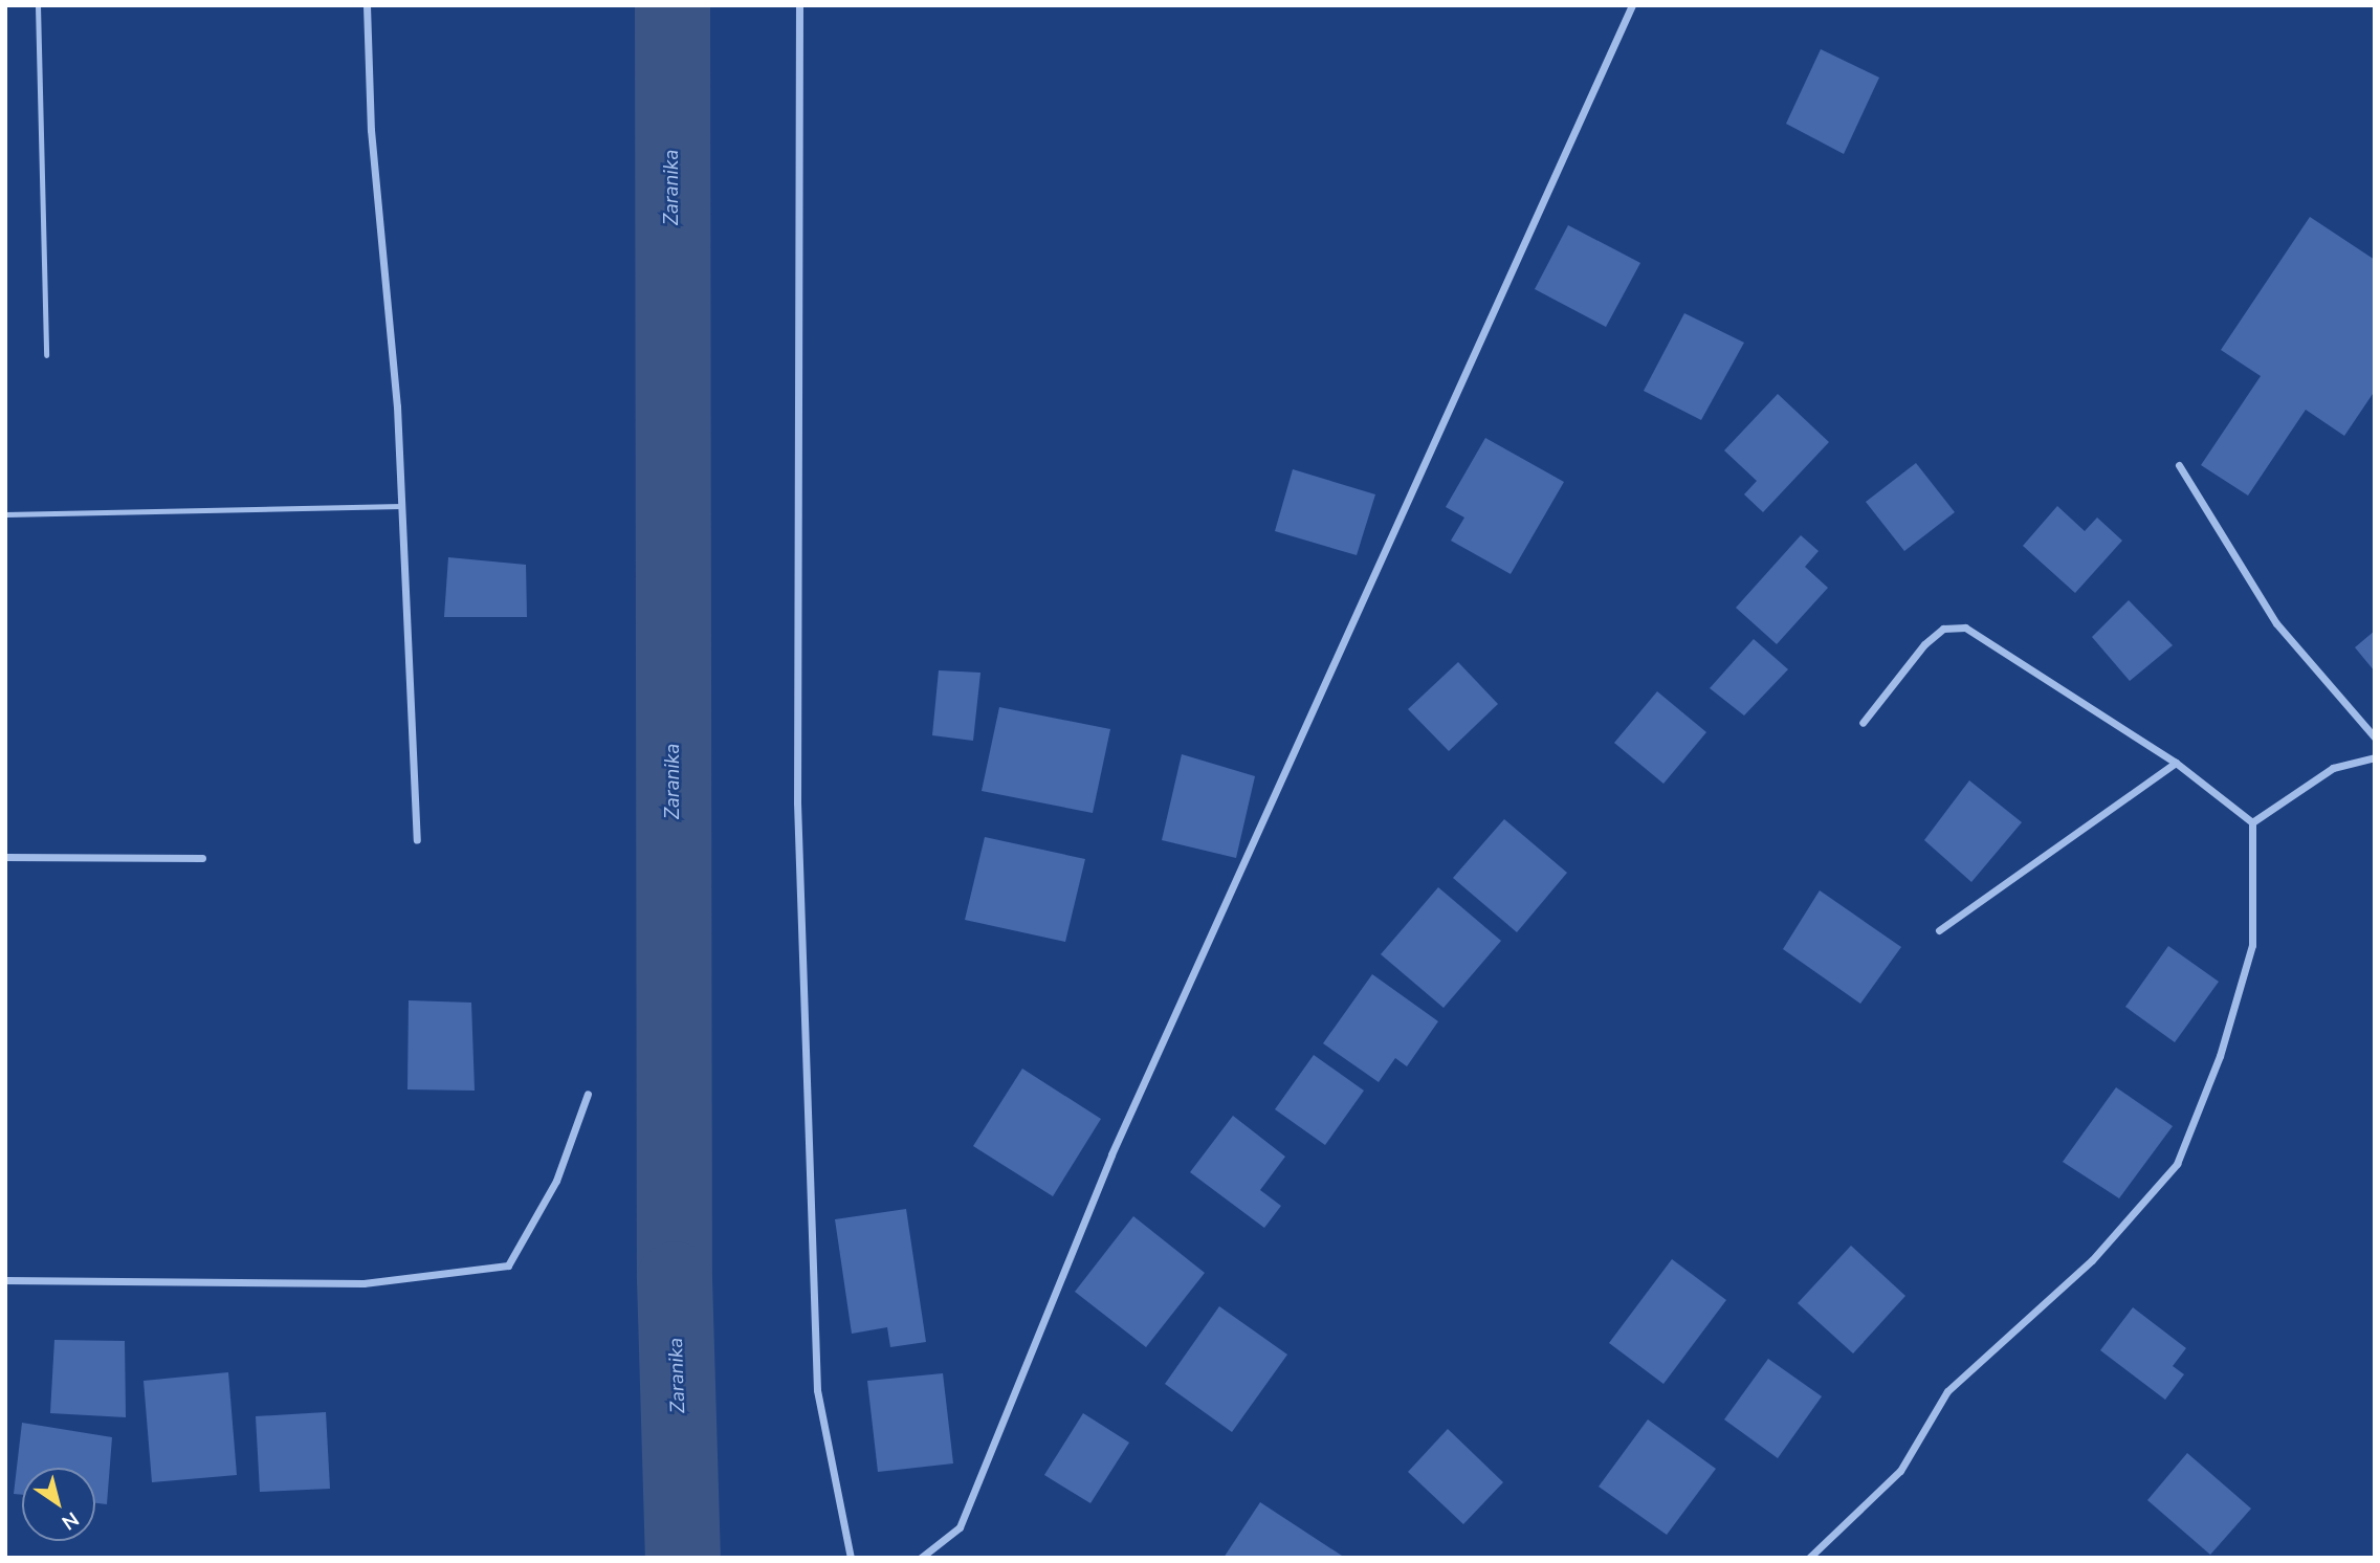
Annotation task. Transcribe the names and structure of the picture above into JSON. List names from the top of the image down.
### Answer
{
  "water": ["Zaranika"],
  "north": "bottom right"
}
